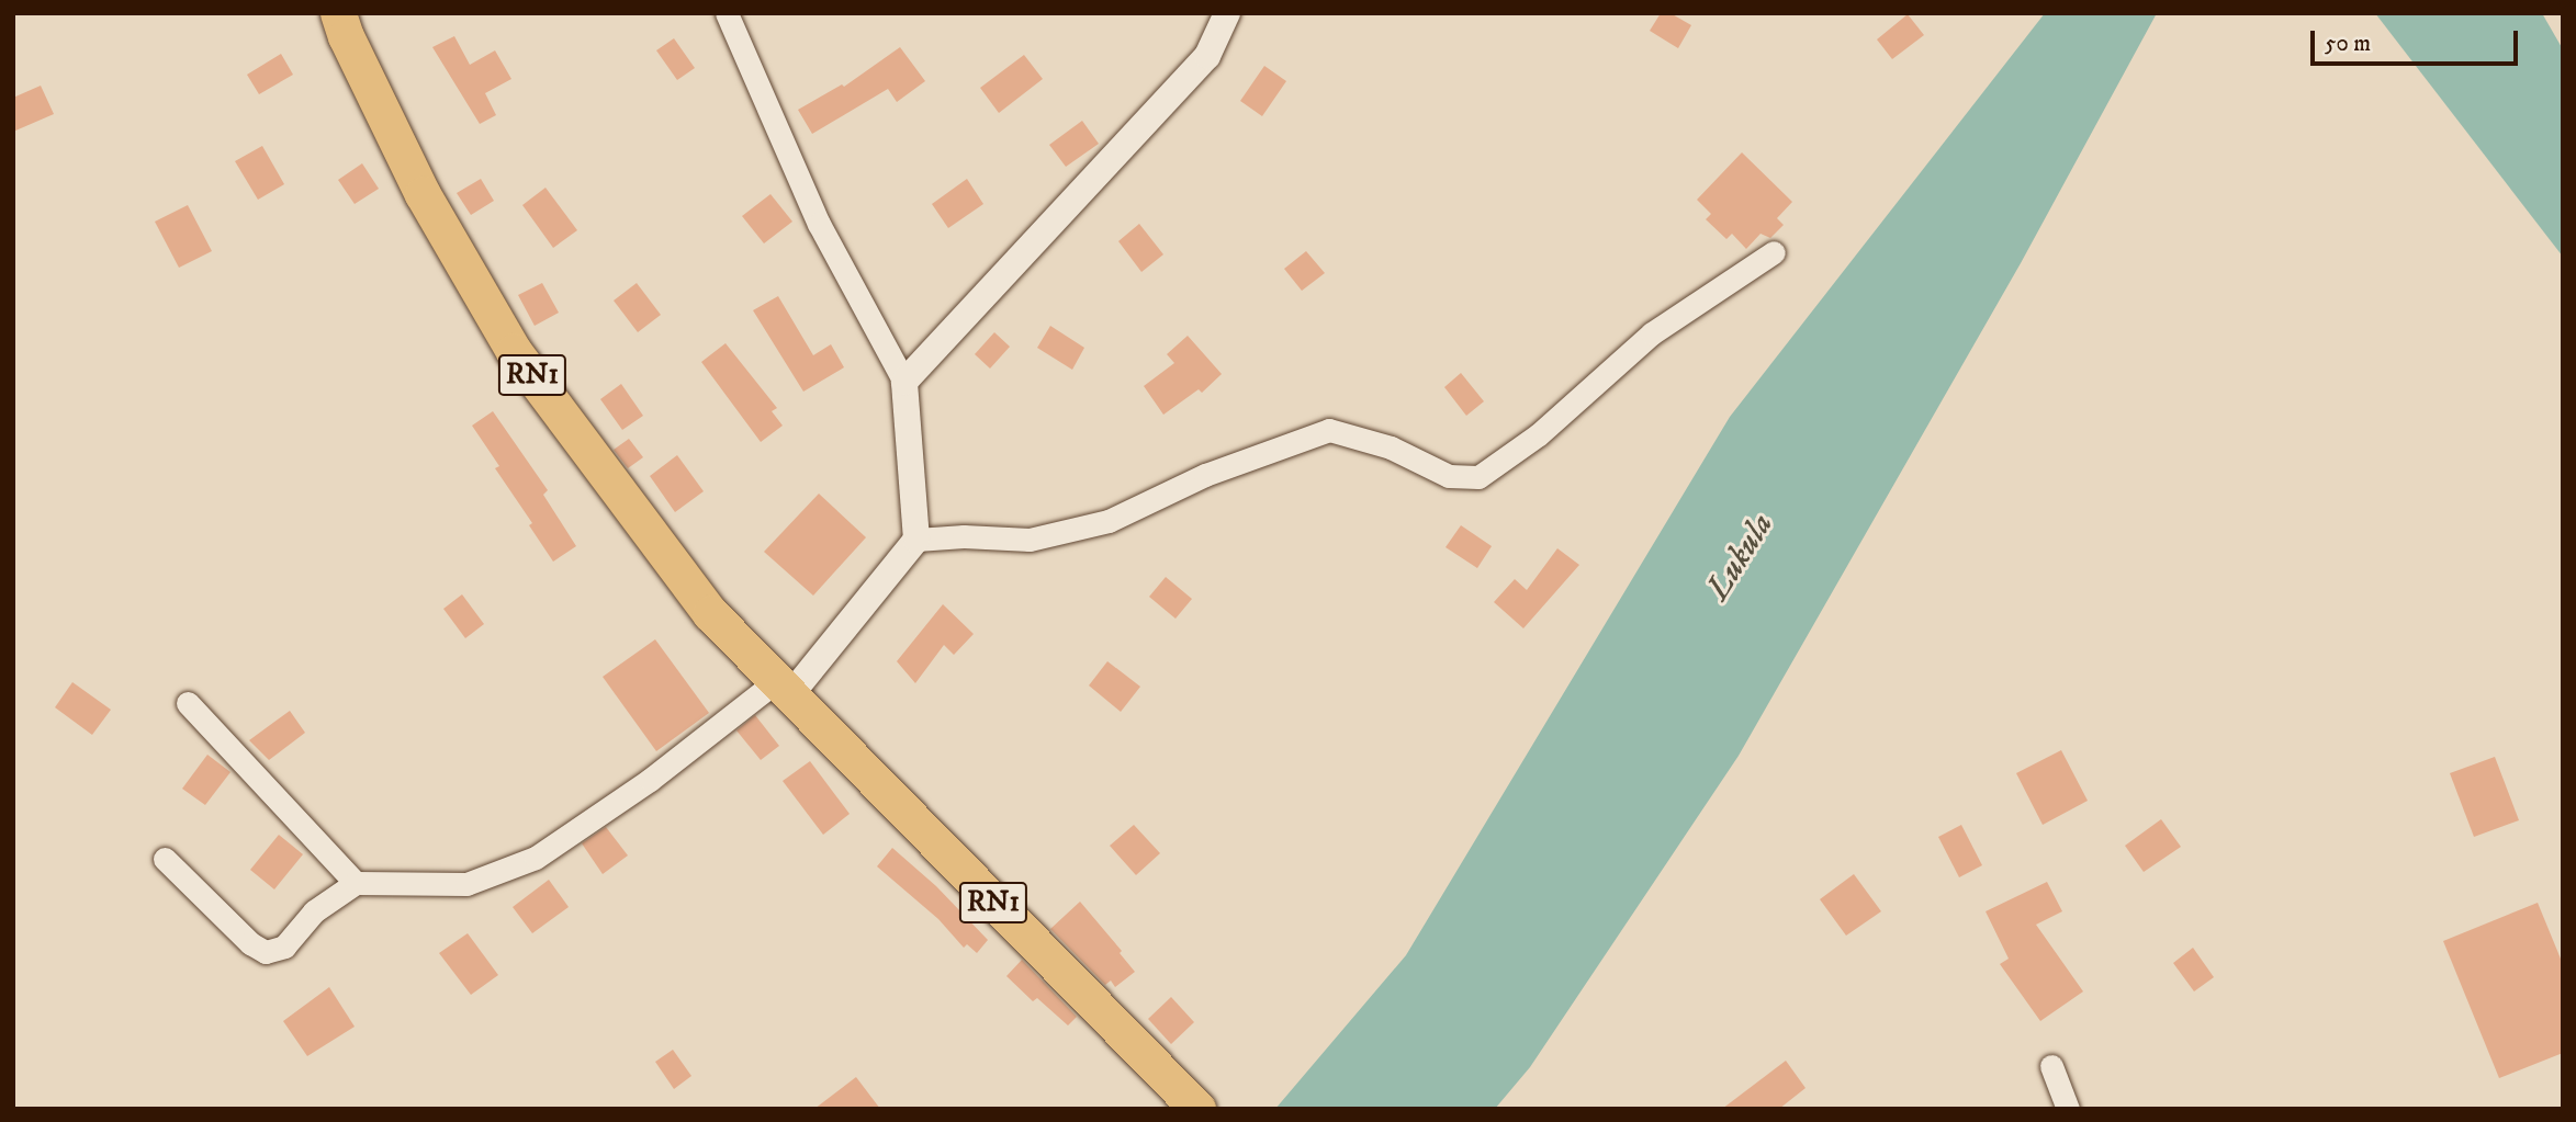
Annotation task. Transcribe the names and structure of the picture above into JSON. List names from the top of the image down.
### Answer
{
  "streets": {
    "highway": ["RN1"]
  },
  "water": ["Lukula"],
  "scale_bar": "50 m"
}
